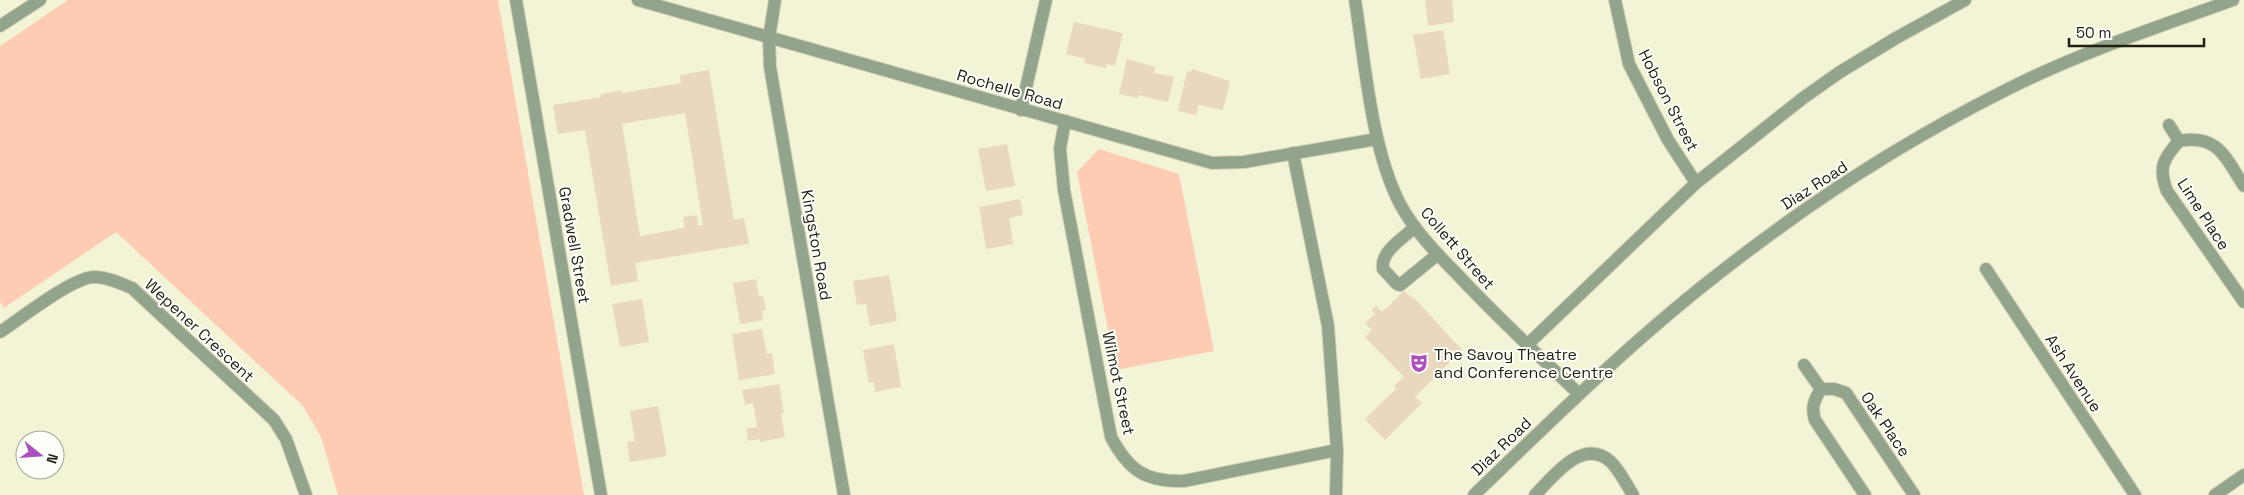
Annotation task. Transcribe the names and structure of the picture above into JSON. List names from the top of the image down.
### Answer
{
  "streets": {
    "street": [
      "Rochelle Road",
      "Hobson Street",
      "Diaz Road",
      "Lime Place",
      "Gradwell Street",
      "Kingston Road",
      "Collett Street",
      "Wepener Crescent",
      "Ash Avenue",
      "Wilmot Street",
      "Oak Place"
    ]
  },
  "crossings": [
    ["Rochelle Road", "Kingston Road"],
    ["Rochelle Road", "Collett Street"],
    ["Rochelle Road", "Wilmot Street"],
    ["Diaz Road", "Collett Street"]
  ],
  "places": {
    "theatre": ["The Savoy Theatre and Conference Centre"]
  },
  "scale_bar": "50 m",
  "north": "right"
}
